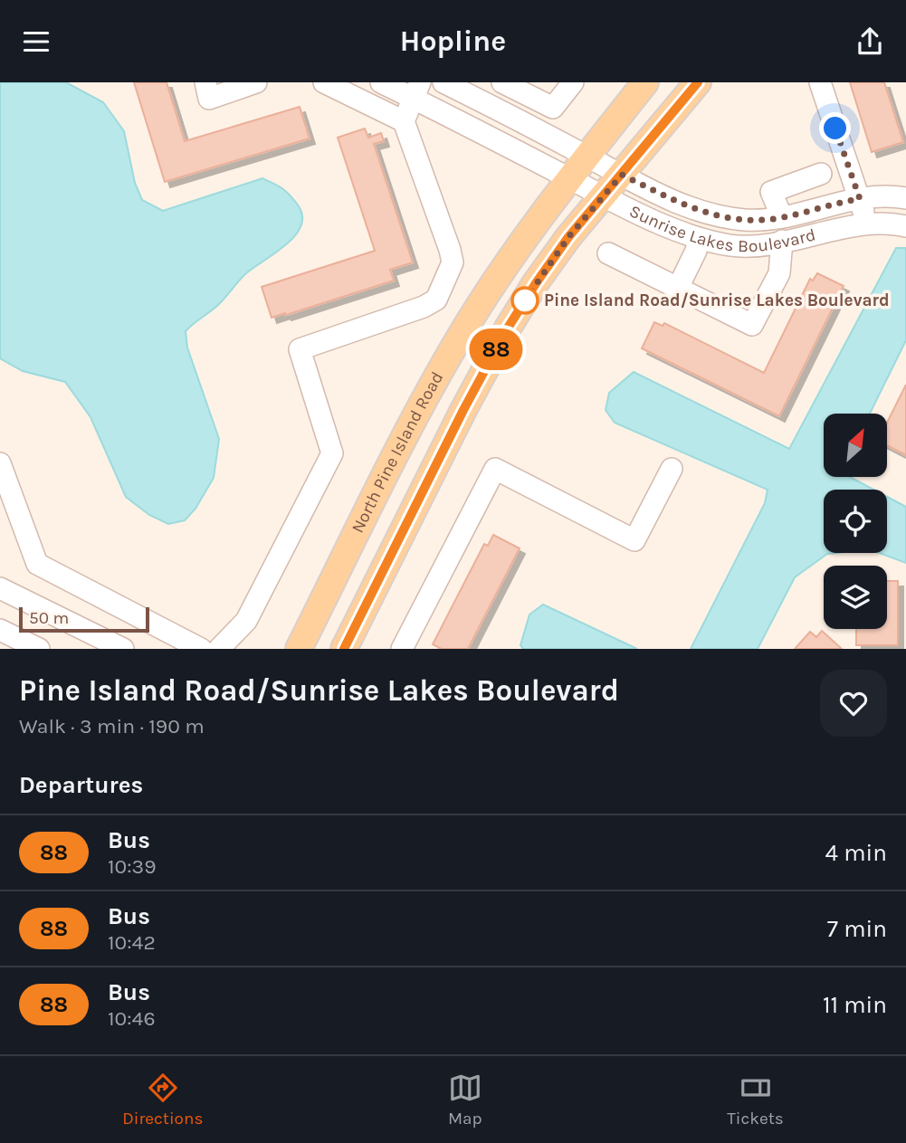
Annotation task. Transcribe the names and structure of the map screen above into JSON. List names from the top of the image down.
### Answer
{
  "streets": {
    "main road": ["North Pine Island Road"],
    "street": ["Sunrise Lakes Boulevard"]
  },
  "crossings": [
    ["Sunrise Lakes Boulevard", "North Pine Island Road"]
  ],
  "places": ["Pine Island Road/Sunrise Lakes Boulevard"],
  "lines": ["bus line 88"],
  "scale_bar": "50 m",
  "north": "top right",
  "page": {
    "header": "Hopline",
    "on_map": "88",
    "scale": "50 m",
    "heading": [
      ["Pine Island Road/Sunrise Lakes Boulevard", "Walk · 3 min · 190 m"],
      "Departures"
    ],
    "list": [
      {
        "mark": "88",
        "name": "Bus",
        "note": "10:39",
        "value": "4 min"
      },
      {
        "mark": "88",
        "name": "Bus",
        "note": "10:42",
        "value": "7 min"
      },
      {
        "mark": "88",
        "name": "Bus",
        "note": "10:46",
        "value": "11 min"
      }
    ],
    "tabs": ["Directions", "Map", "Tickets"]
  }
}
